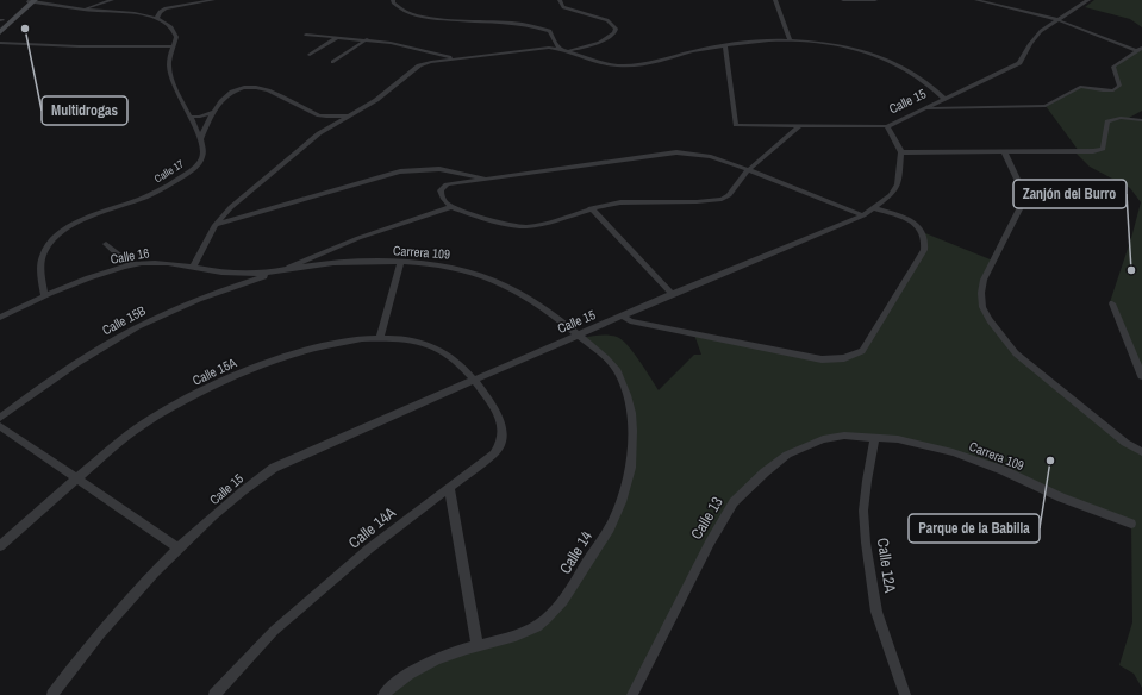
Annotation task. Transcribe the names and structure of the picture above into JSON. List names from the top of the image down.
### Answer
{
  "streets": {
    "street": [
      "Calle 15",
      "Calle 17",
      "Carrera 109",
      "Calle 16",
      "Calle 15B",
      "Calle 15A",
      "Calle 13",
      "Calle 14A",
      "Calle 14",
      "Calle 12A"
    ]
  },
  "crossings": [
    ["Calle 15", "Carrera 109"],
    ["Calle 15", "Calle 15A"],
    ["Calle 15", "Calle 14A"],
    ["Calle 15", "Calle 14"],
    ["Calle 17", "Calle 16"],
    ["Carrera 109", "Calle 16"],
    ["Carrera 109", "Calle 15B"],
    ["Carrera 109", "Calle 13"],
    ["Carrera 109", "Calle 14"],
    ["Carrera 109", "Calle 12A"],
    ["Calle 16", "Calle 15B"],
    ["Calle 15A", "Calle 14A"],
    ["Calle 13", "Calle 12A"]
  ],
  "places": ["Multidrogas", "Zanjón del Burro", "Parque de la Babilla"]
}
